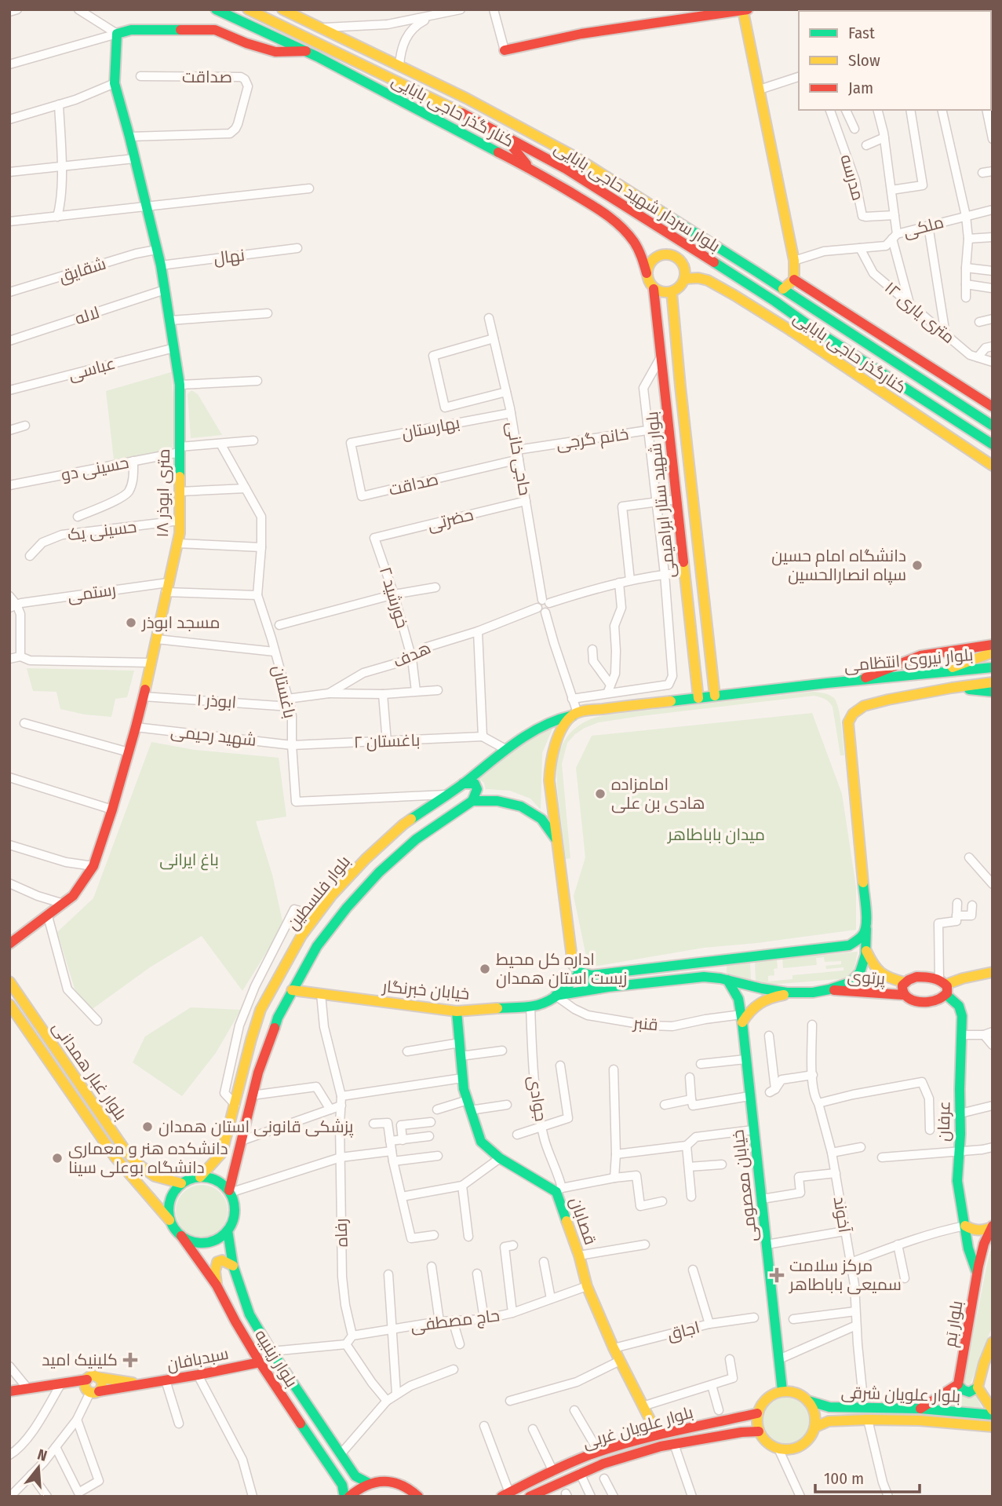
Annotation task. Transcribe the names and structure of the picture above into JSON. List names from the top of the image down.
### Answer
{
  "streets": {
    "main road": [
      "کنار گذر حاجی بابایی",
      "بلوار سردار شهید حاجی بابایی",
      "کنارگذر حاجی بابایی",
      "۱۸ متری ابوذر",
      "بلوار شهید ستار ابراهیمی",
      "بلوار نیروی انتظامی",
      "بلوار فلسطین",
      "پرتوی",
      "خیابان خبرنگار",
      "بلوار غبار همدانی",
      "عرفان",
      "خیابان معصومی",
      "قصابان",
      "بلوار بَم",
      "بلوار زینبیه",
      "سبدبافان",
      "بلوار علویان شرقی",
      "بلوار علویان غربی"
    ],
    "street": [
      "صداقت",
      "مدرسه",
      "ملکی",
      "نهال",
      "شقایق",
      "۱۲ متری یاری",
      "لاله",
      "عباسی",
      "بهارستان",
      "خانم گرجی",
      "حاجی خانی",
      "حسینی دو",
      "حضرتی",
      "حسینی یک",
      "رستمی",
      "خورشید ۲",
      "هدف",
      "باغستان",
      "ابوذر ۱",
      "شهید رحیمی",
      "باغستان ۲",
      "قنبر",
      "جوادی",
      "آخوند",
      "رفاه",
      "حاج مصطفی",
      "اجاق"
    ]
  },
  "crossings": [
    ["صداقت", "بهارستان"],
    ["صداقت", "حاجی خانی"],
    ["صداقت", "۱۸ متری ابوذر"],
    ["کنار گذر حاجی بابایی", "کنارگذر حاجی بابایی"],
    ["کنار گذر حاجی بابایی", "بلوار شهید ستار ابراهیمی"],
    ["ملکی", "۱۲ متری یاری"],
    ["نهال", "۱۸ متری ابوذر"],
    ["شقایق", "۱۸ متری ابوذر"],
    ["لاله", "۱۸ متری ابوذر"],
    ["کنارگذر حاجی بابایی", "بلوار شهید ستار ابراهیمی"],
    ["عباسی", "۱۸ متری ابوذر"],
    ["بهارستان", "حاجی خانی"],
    ["خانم گرجی", "حاجی خانی"],
    ["خانم گرجی", "بلوار شهید ستار ابراهیمی"],
    ["حاجی خانی", "حضرتی"],
    ["حاجی خانی", "هدف"],
    ["حسینی دو", "۱۸ متری ابوذر"],
    ["حسینی دو", "باغستان"],
    ["۱۸ متری ابوذر", "حسینی یک"],
    ["۱۸ متری ابوذر", "رستمی"],
    ["۱۸ متری ابوذر", "ابوذر ۱"],
    ["۱۸ متری ابوذر", "شهید رحیمی"],
    ["بلوار شهید ستار ابراهیمی", "بلوار نیروی انتظامی"],
    ["حضرتی", "خورشید ۲"],
    ["رستمی", "باغستان"],
    ["خورشید ۲", "هدف"],
    ["هدف", "باغستان"],
    ["هدف", "ابوذر ۱"],
    ["باغستان", "ابوذر ۱"],
    ["باغستان", "شهید رحیمی"],
    ["باغستان", "باغستان ۲"],
    ["باغستان", "بلوار فلسطین"],
    ["شهید رحیمی", "باغستان ۲"],
    ["بلوار فلسطین", "خیابان خبرنگار"],
    ["بلوار فلسطین", "بلوار غبار همدانی"],
    ["بلوار فلسطین", "بلوار زینبیه"],
    ["پرتوی", "عرفان"],
    ["خیابان خبرنگار", "قنبر"],
    ["خیابان خبرنگار", "جوادی"],
    ["خیابان خبرنگار", "خیابان معصومی"],
    ["خیابان خبرنگار", "قصابان"],
    ["خیابان خبرنگار", "رفاه"],
    ["قنبر", "خیابان معصومی"],
    ["بلوار غبار همدانی", "بلوار زینبیه"],
    ["جوادی", "قصابان"],
    ["عرفان", "بلوار بَم"],
    ["خیابان معصومی", "بلوار علویان شرقی"],
    ["خیابان معصومی", "بلوار علویان غربی"],
    ["آخوند", "بلوار علویان شرقی"],
    ["قصابان", "حاج مصطفی"],
    ["قصابان", "اجاق"],
    ["قصابان", "بلوار علویان غربی"],
    ["رفاه", "حاج مصطفی"],
    ["بلوار زینبیه", "سبدبافان"],
    ["بلوار علویان شرقی", "بلوار علویان غربی"]
  ],
  "parks": ["میدان باباطاهر", "باغ ایرانی"],
  "places": {
    "other": [
      "دانشگاه امام حسین سپاه انصارالحسین",
      "مسجد ابوذر",
      "امامزاده هادی بن علی",
      "اداره کل محیط زیست استان همدان",
      "پزشکی قانونی استان همدان",
      "دانشکده هنر و معماری دانشگاه بوعلی سینا"
    ],
    "health": ["مرکز سلامت سمیعی باباطاهر", "کلینیک امید"]
  },
  "legend": ["Fast", "Slow", "Jam"],
  "scale_bar": "100 m",
  "north": "top"
}
